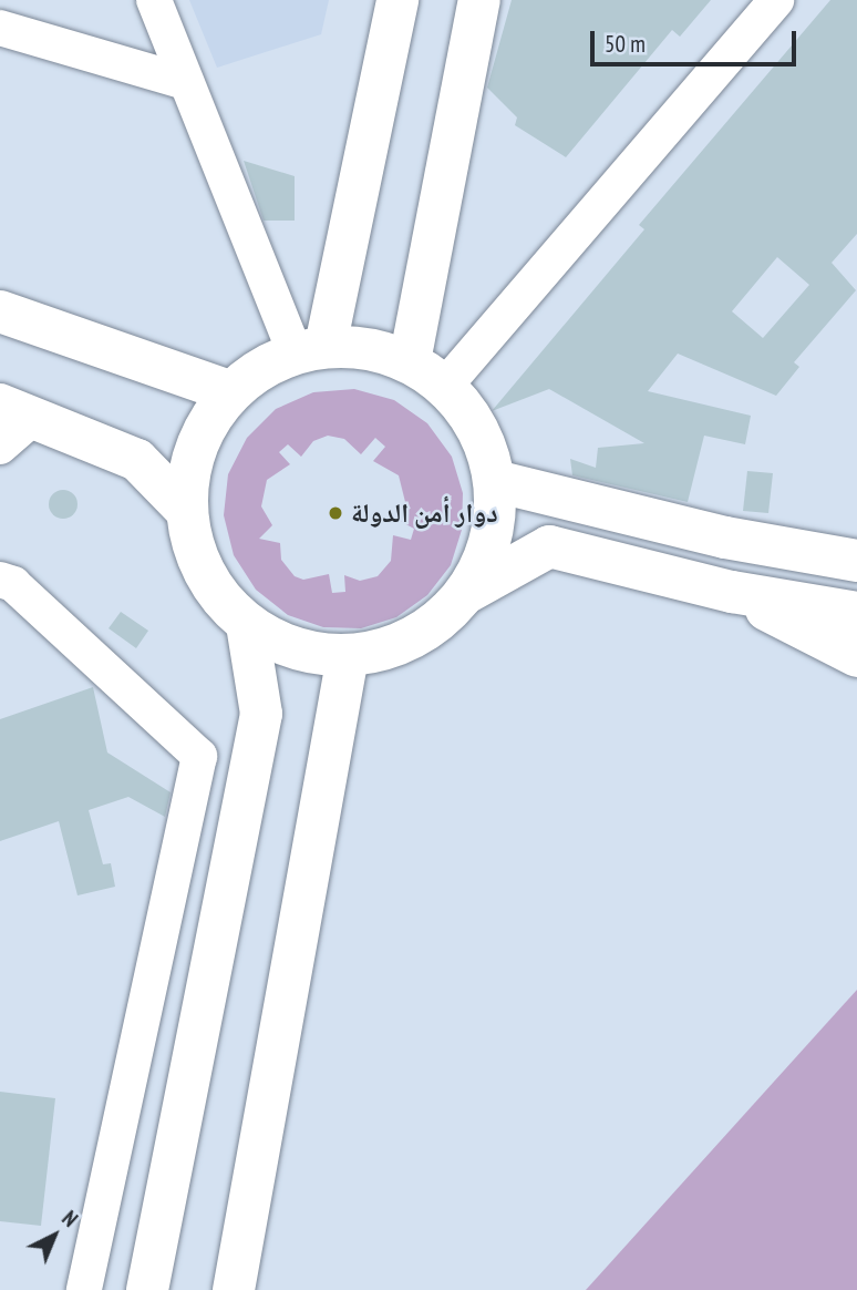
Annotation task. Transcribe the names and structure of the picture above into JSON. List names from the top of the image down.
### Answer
{
  "places": ["دوار أمن الدولة"],
  "scale_bar": "50 m",
  "north": "top right"
}
